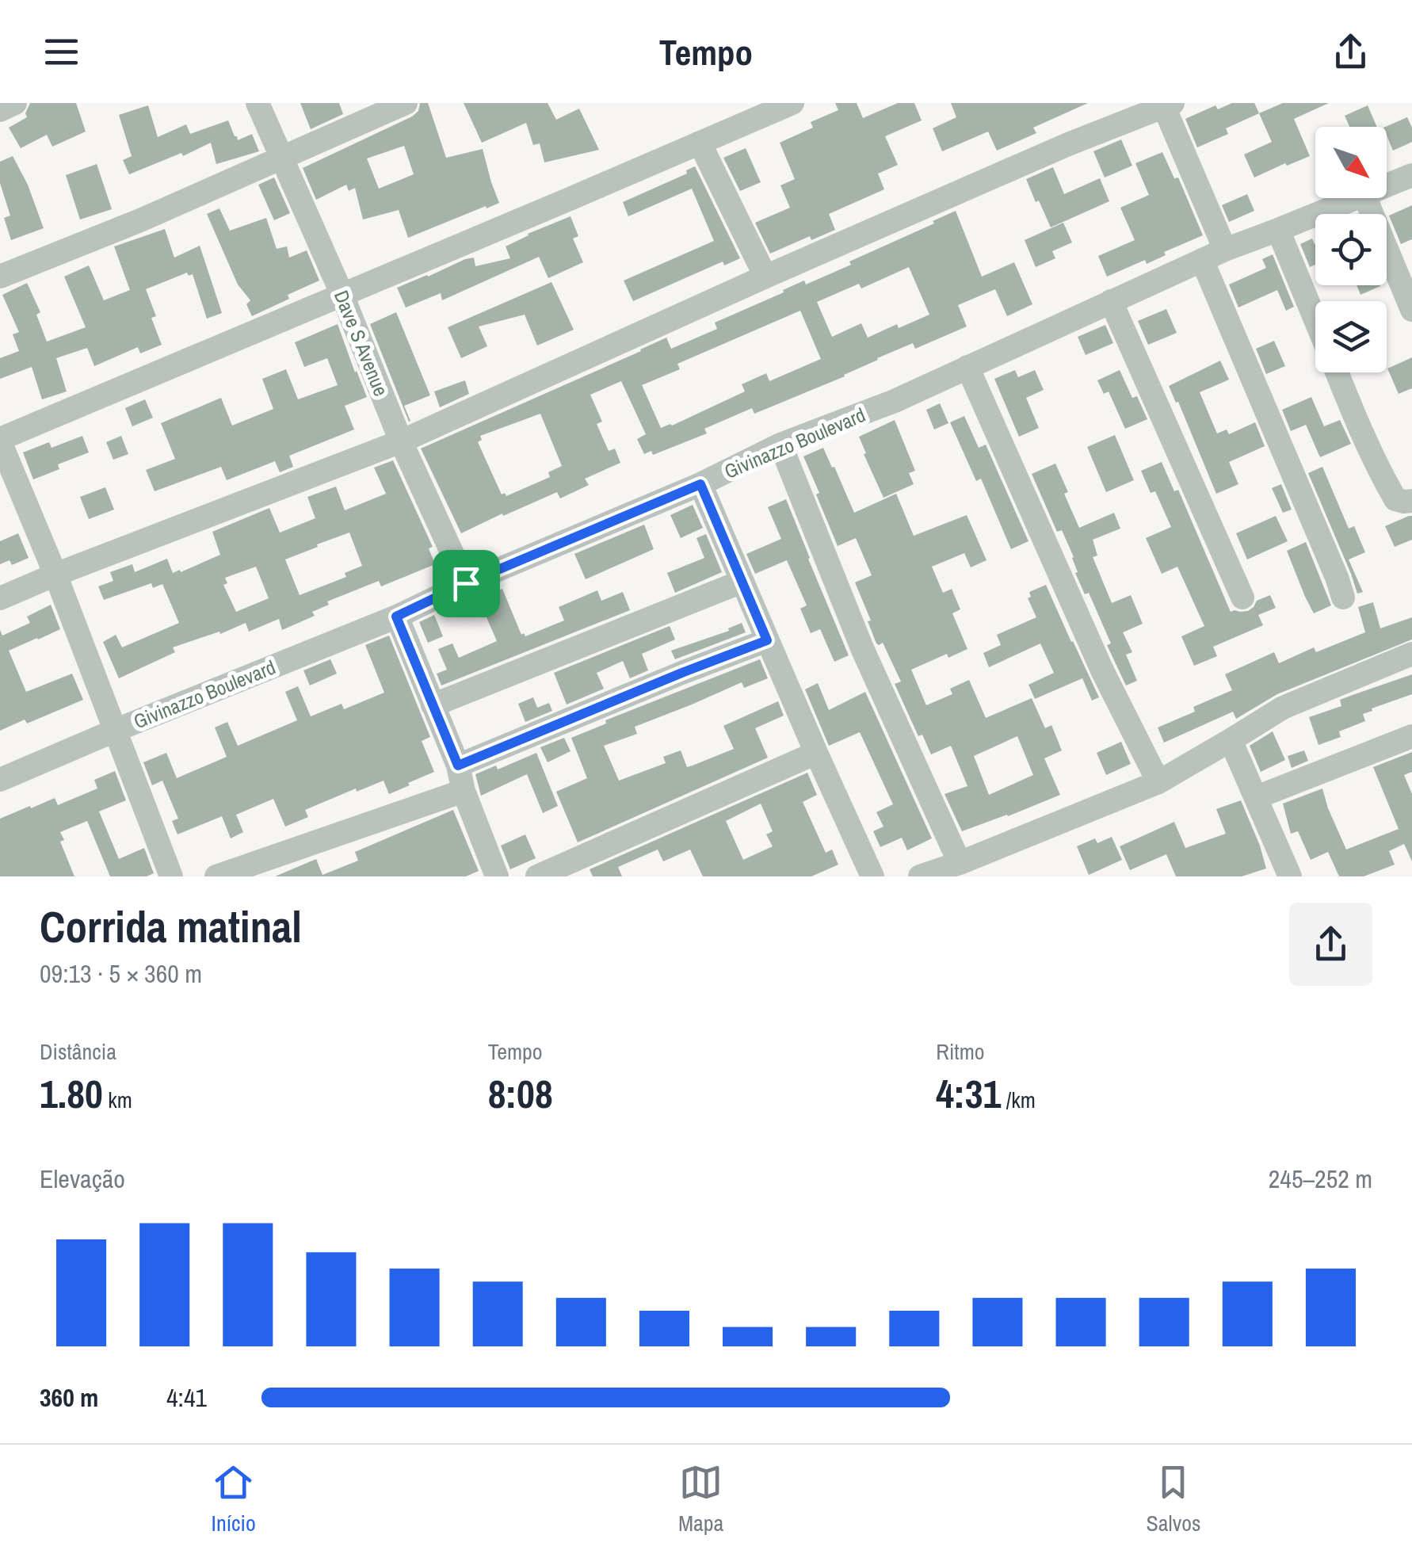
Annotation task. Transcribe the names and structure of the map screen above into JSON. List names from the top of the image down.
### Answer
{
  "streets": {
    "street": ["Dave S Avenue", "Givinazzo Boulevard"]
  },
  "crossings": [
    ["Dave S Avenue", "Givinazzo Boulevard"]
  ],
  "north": "bottom right",
  "page": {
    "header": "Tempo",
    "heading": ["Corrida matinal", "09:13 · 5 × 360 m"],
    "stats": [
      ["Distância", "1.80 km"],
      ["Tempo", "8:08"],
      ["Ritmo", "4:31 /km"]
    ],
    "chart": ["Elevação", "245–252 m"],
    "list": [
      {
        "name": "360 m",
        "note": "4:41"
      }
    ],
    "tabs": ["Início", "Mapa", "Salvos"]
  }
}
